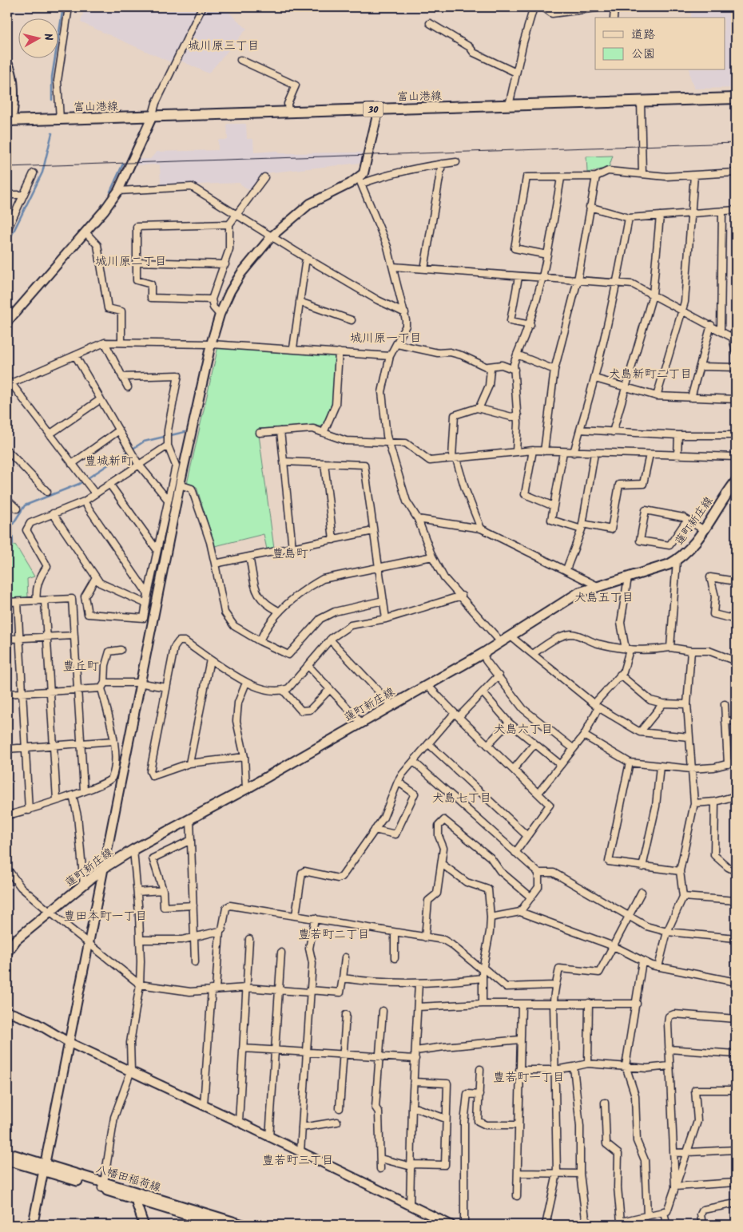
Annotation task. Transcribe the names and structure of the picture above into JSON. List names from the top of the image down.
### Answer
{
  "streets": {
    "main road": [
      "富山港線",
      "30",
      "蓮町新庄線",
      "八幡田稲荷線"
    ]
  },
  "districts": [
    "城川原三丁目",
    "城川原二丁目",
    "城川原一丁目",
    "犬島新町二丁目",
    "豊城新町",
    "豊島町",
    "犬島五丁目",
    "豊丘町",
    "犬島六丁目",
    "犬島七丁目",
    "豊田本町一丁目",
    "豊若町二丁目",
    "豊若町一丁目",
    "豊若町三丁目"
  ],
  "legend": ["道路", "公園"],
  "north": "right"
}
